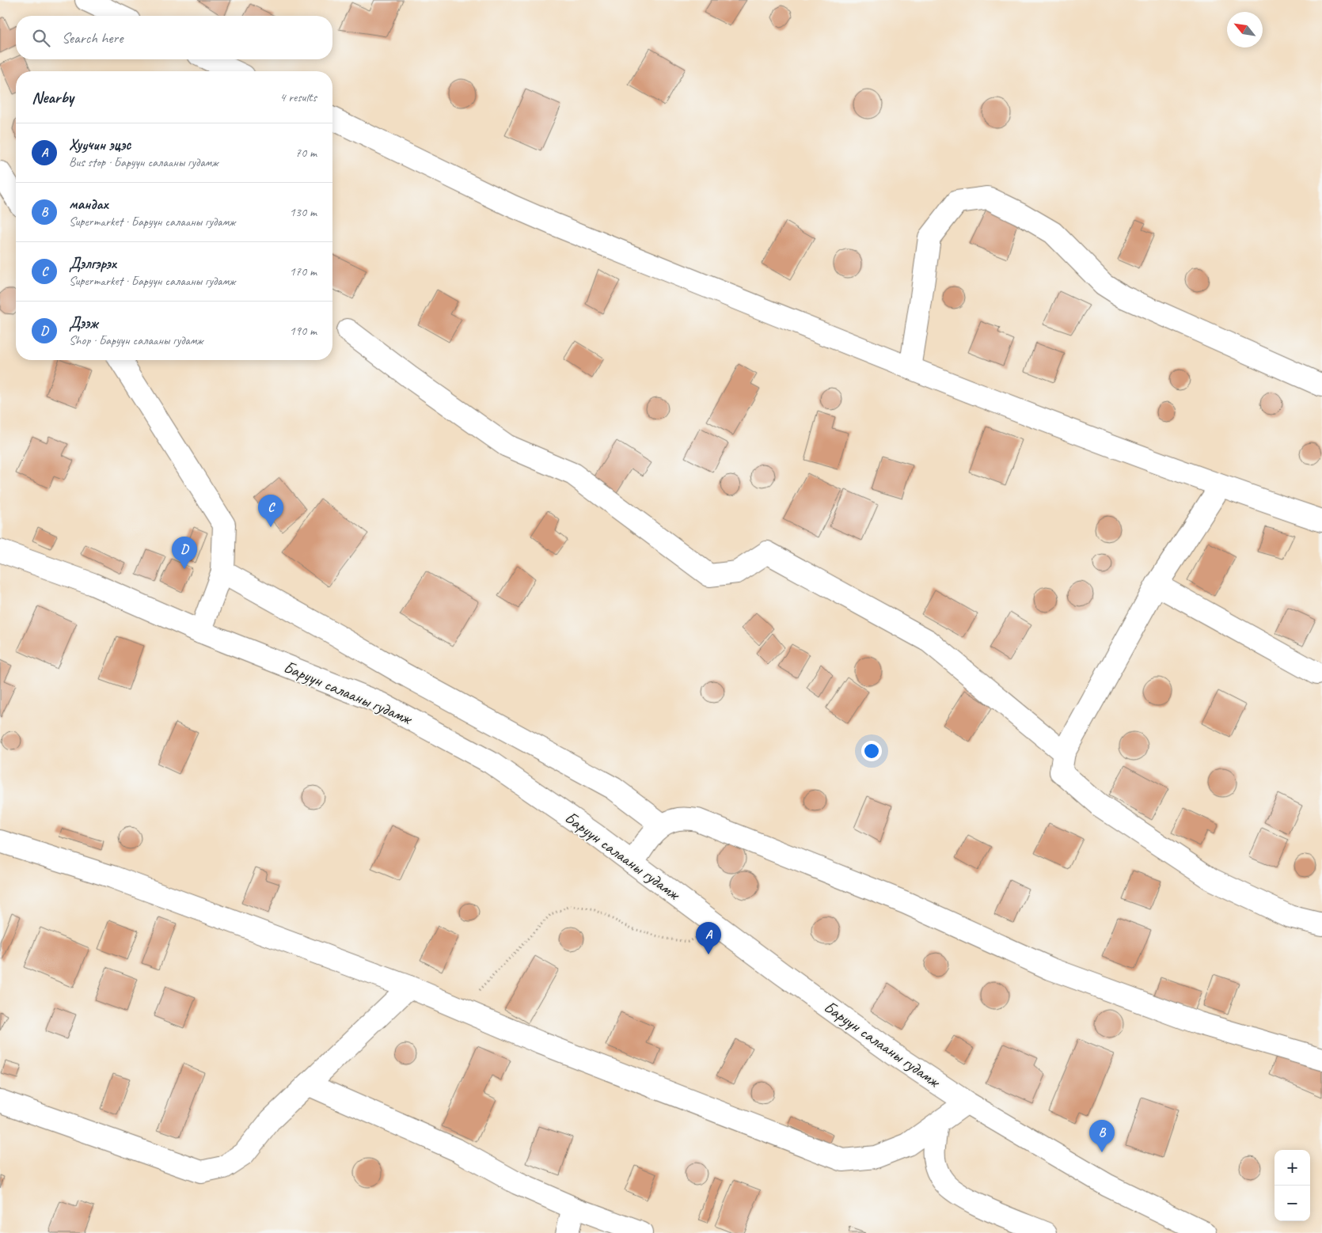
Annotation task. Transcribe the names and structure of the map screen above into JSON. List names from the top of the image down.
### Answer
{
  "streets": {
    "street": ["Баруун салааны гудамж"]
  },
  "north": "top left",
  "page": {
    "search": "Search here",
    "heading": ["Nearby", "4 results"],
    "list": [
      {
        "mark": "A",
        "name": "Хуучин эцэс",
        "note": "Bus stop · Баруун салааны гудамж",
        "value": "70 m"
      },
      {
        "mark": "B",
        "name": "мандах",
        "note": "Supermarket · Баруун салааны гудамж",
        "value": "130 m"
      },
      {
        "mark": "C",
        "name": "Дэлгэрэх",
        "note": "Supermarket · Баруун салааны гудамж",
        "value": "170 m"
      },
      {
        "mark": "D",
        "name": "Дээж",
        "note": "Shop · Баруун салааны гудамж",
        "value": "190 m"
      }
    ],
    "pins": [
      "C",
      "D",
      "A",
      "B"
    ],
    "map_buttons": ["+", "−"]
  }
}
